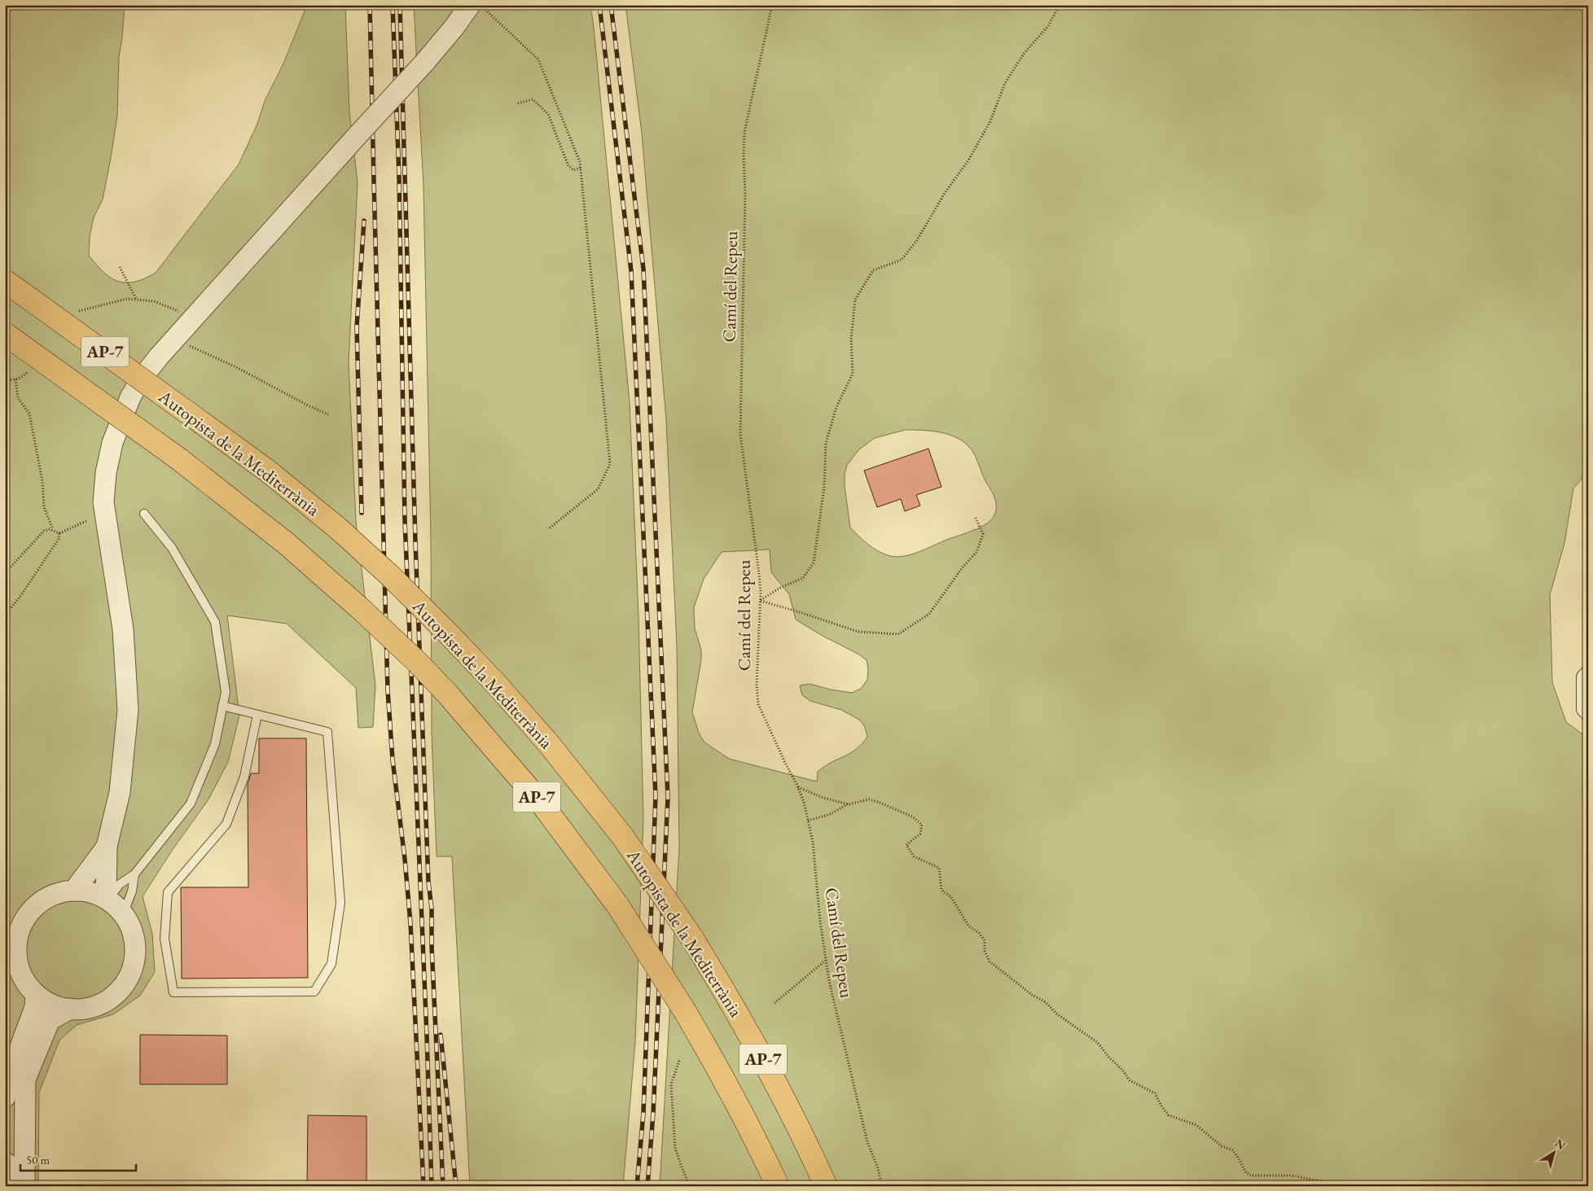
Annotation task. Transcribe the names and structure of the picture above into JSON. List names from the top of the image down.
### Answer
{
  "streets": {
    "highway": ["AP-7", "Autopista de la Mediterrània"],
    "path": ["Camí del Repeu"]
  },
  "scale_bar": "50 m",
  "north": "top right"
}
